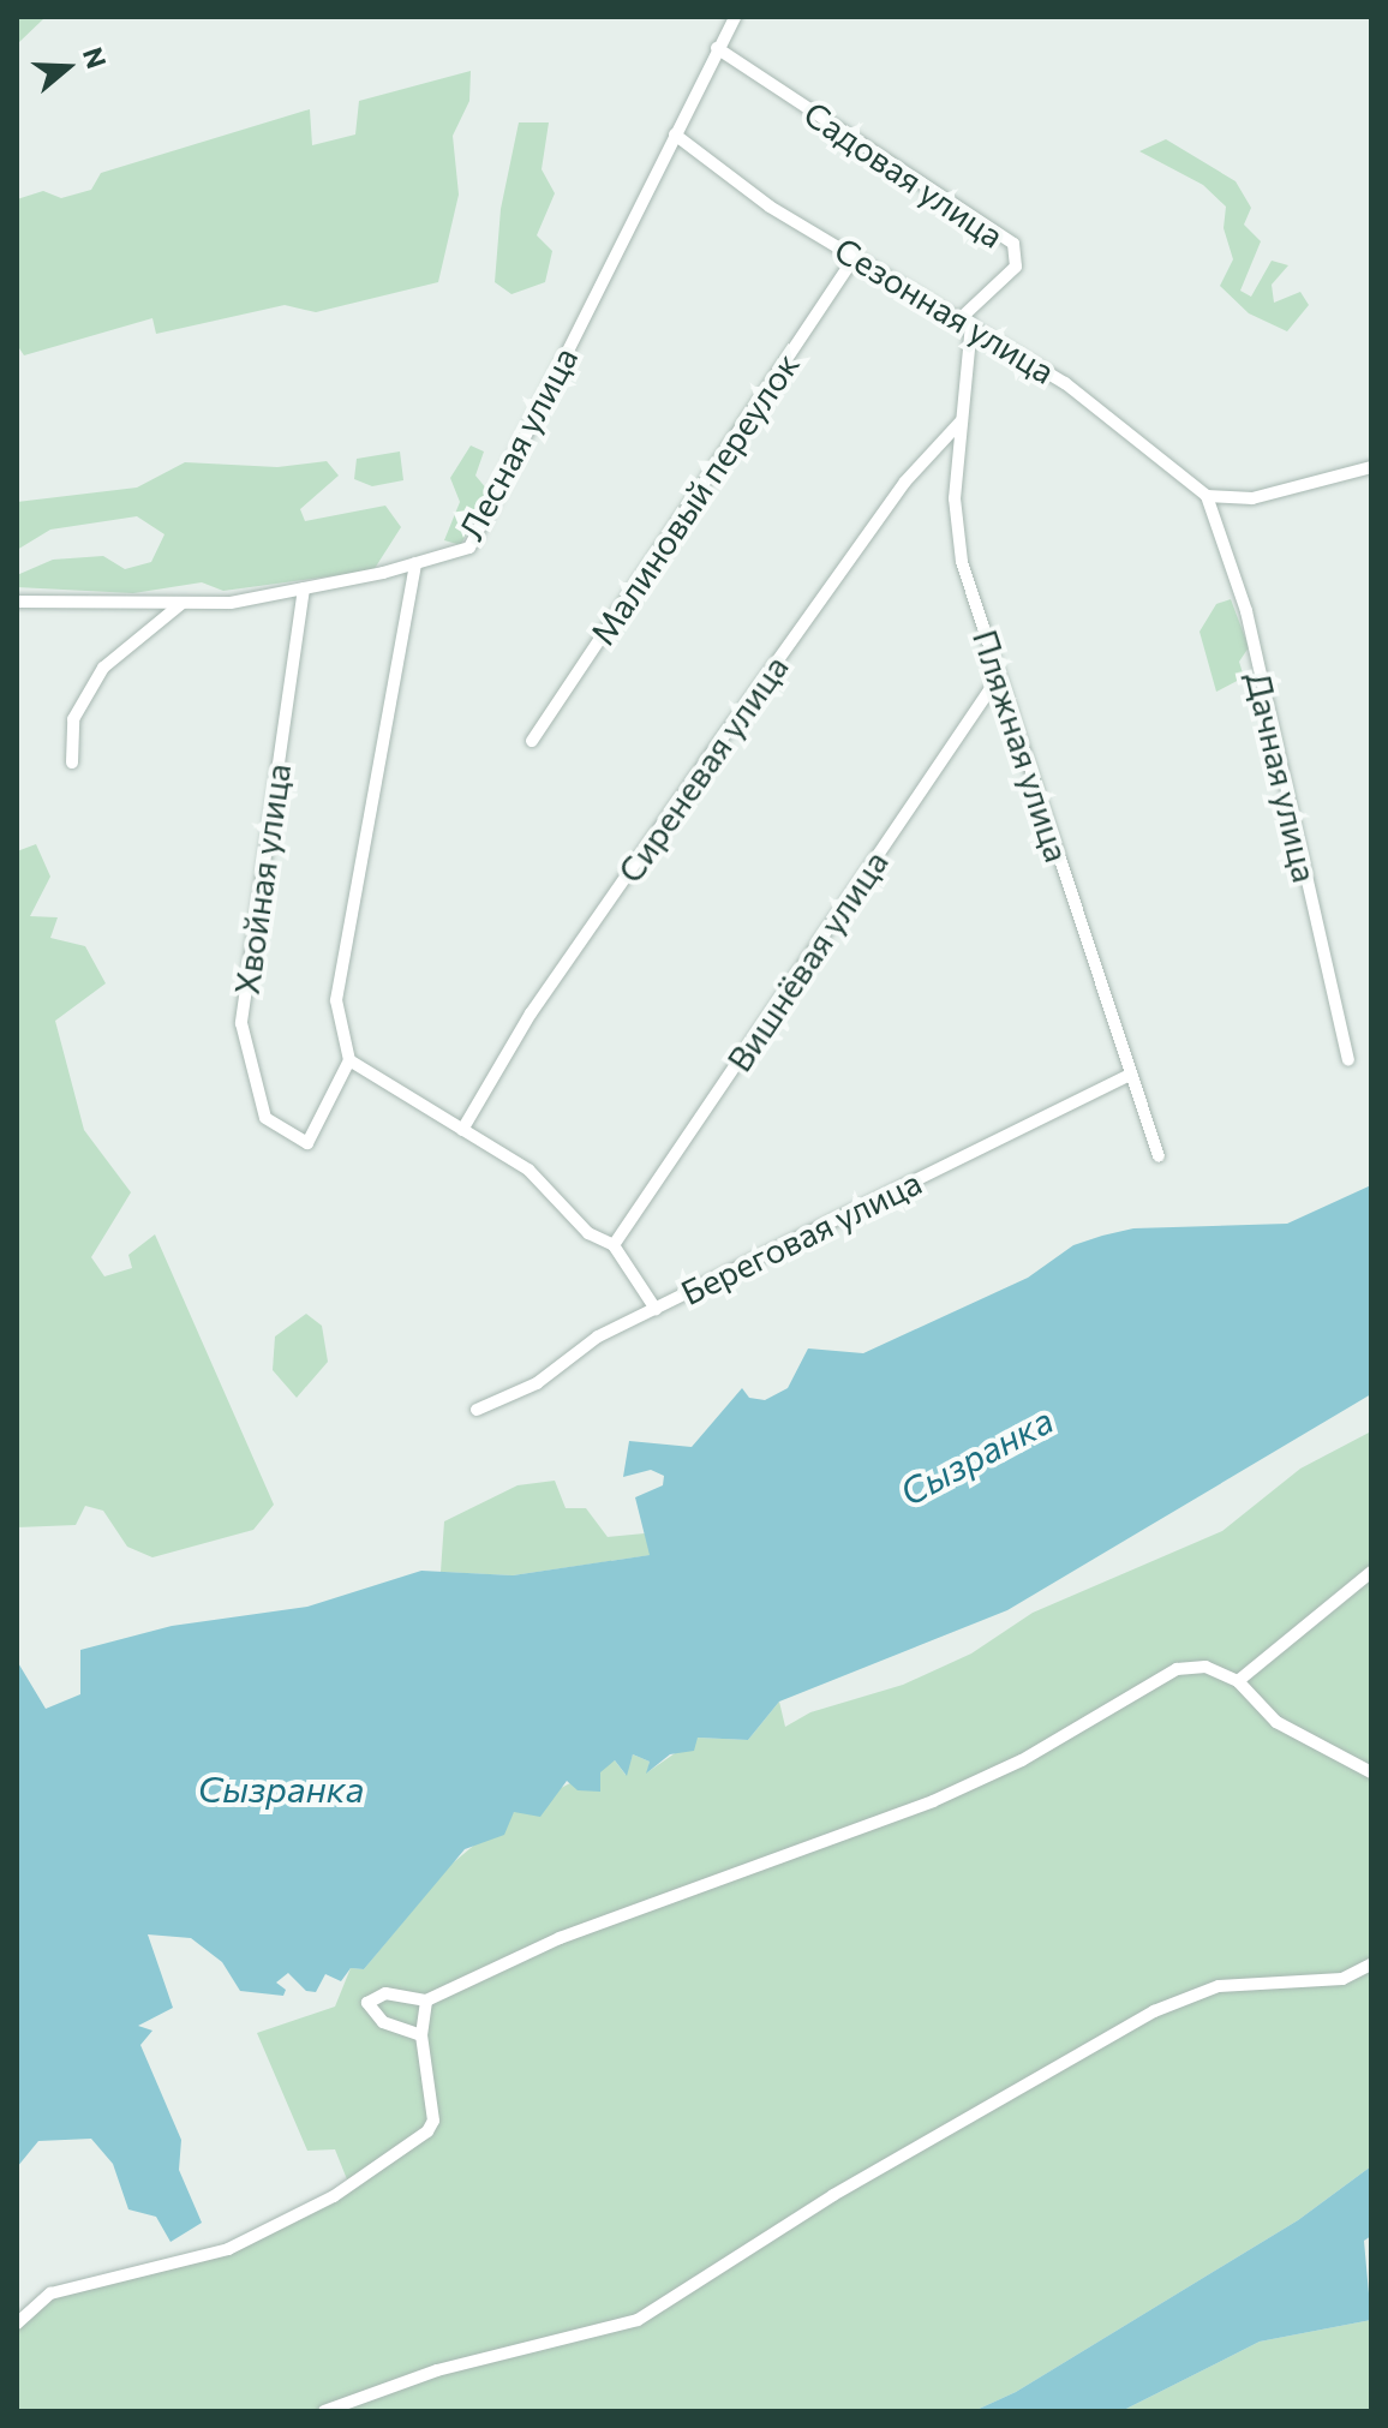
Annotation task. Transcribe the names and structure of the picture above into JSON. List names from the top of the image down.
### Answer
{
  "streets": {
    "street": [
      "Садовая улица",
      "Сезонная улица",
      "Лесная улица",
      "Малиновый переулок",
      "Пляжная улица",
      "Сиреневая улица",
      "Дачная улица",
      "Хвойная улица",
      "Вишнёвая улица",
      "Береговая улица"
    ]
  },
  "crossings": [
    ["Садовая улица", "Сезонная улица"],
    ["Садовая улица", "Лесная улица"],
    ["Садовая улица", "Пляжная улица"],
    ["Сезонная улица", "Лесная улица"],
    ["Сезонная улица", "Малиновый переулок"],
    ["Сезонная улица", "Пляжная улица"],
    ["Сезонная улица", "Дачная улица"],
    ["Лесная улица", "Хвойная улица"],
    ["Пляжная улица", "Сиреневая улица"],
    ["Пляжная улица", "Вишнёвая улица"],
    ["Пляжная улица", "Береговая улица"]
  ],
  "water": ["Сызранка"],
  "north": "right"
}
